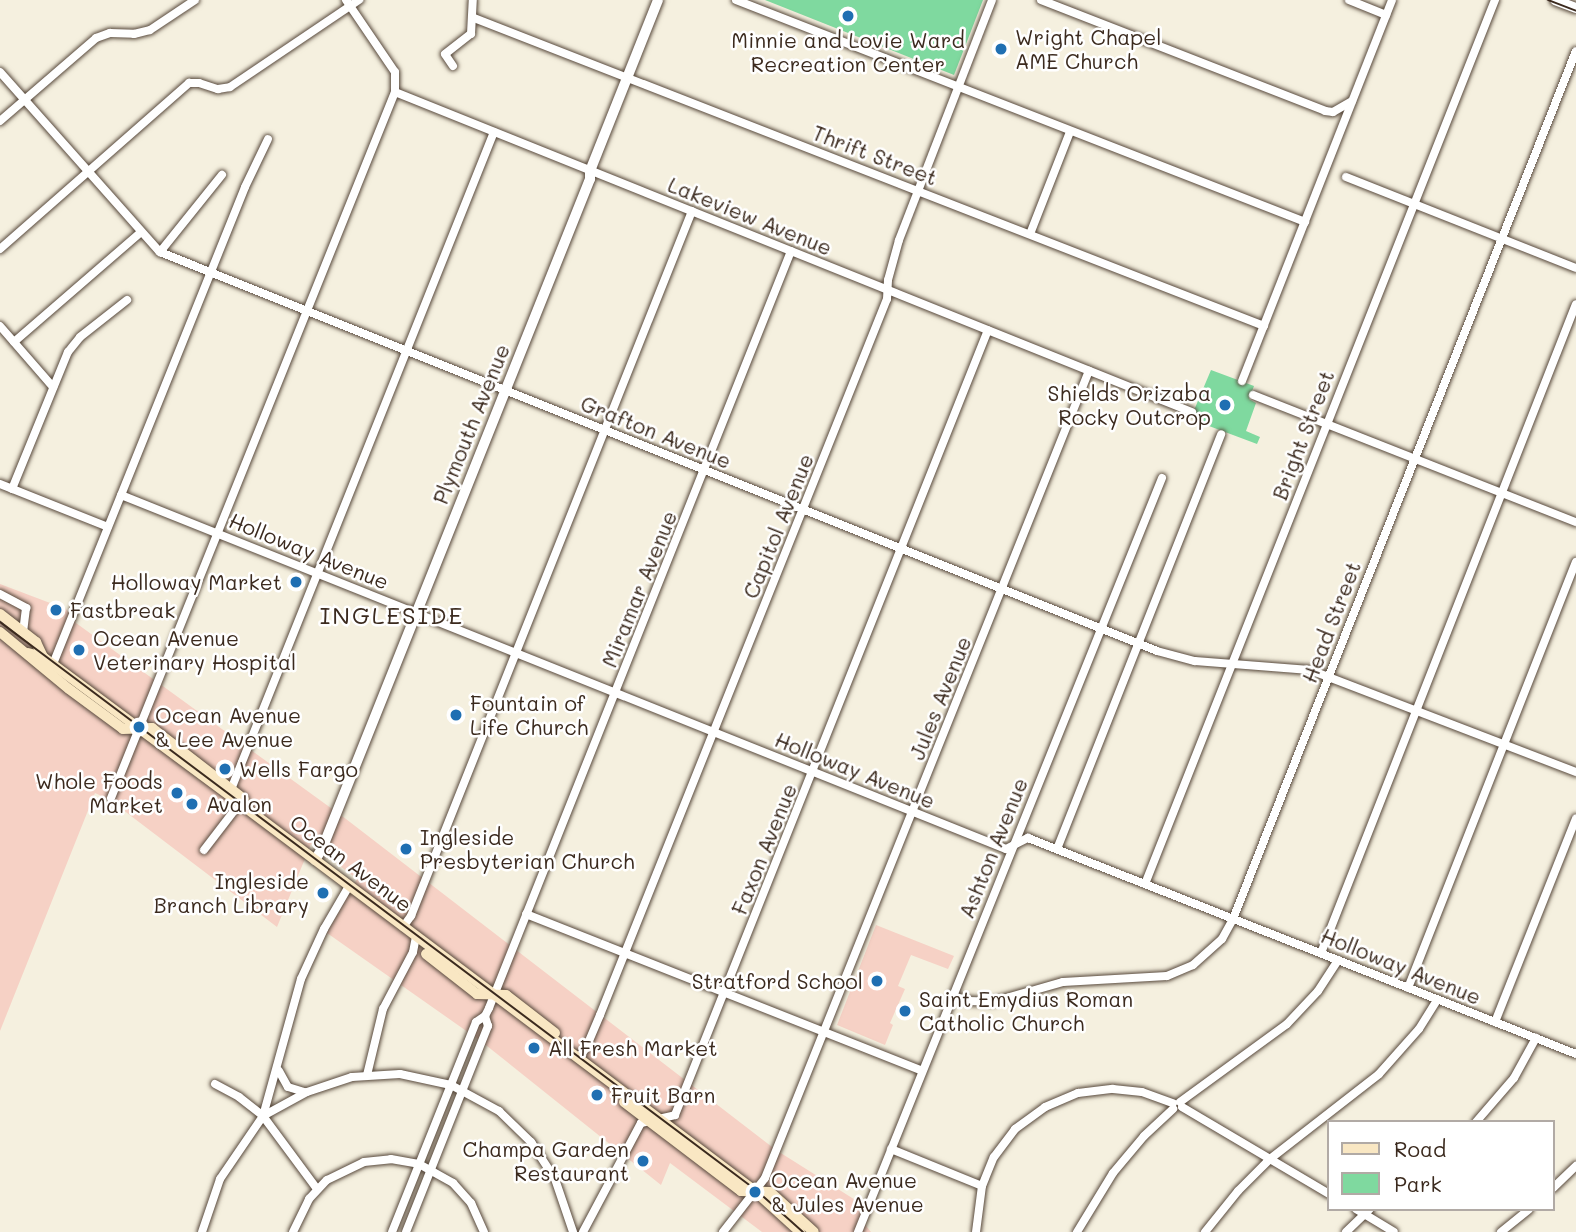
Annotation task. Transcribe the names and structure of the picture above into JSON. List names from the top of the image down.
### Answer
{
  "streets": {
    "main road": ["Ocean Avenue"],
    "street": [
      "Thrift Street",
      "Lakeview Avenue",
      "Plymouth Avenue",
      "Grafton Avenue",
      "Bright Street",
      "Capitol Avenue",
      "Holloway Avenue",
      "Miramar Avenue",
      "Head Street",
      "Jules Avenue",
      "Ashton Avenue",
      "Faxon Avenue"
    ]
  },
  "crossings": [
    ["Thrift Street", "Plymouth Avenue"],
    ["Thrift Street", "Capitol Avenue"],
    ["Lakeview Avenue", "Plymouth Avenue"],
    ["Lakeview Avenue", "Capitol Avenue"],
    ["Lakeview Avenue", "Miramar Avenue"],
    ["Lakeview Avenue", "Jules Avenue"],
    ["Lakeview Avenue", "Faxon Avenue"],
    ["Plymouth Avenue", "Grafton Avenue"],
    ["Plymouth Avenue", "Holloway Avenue"],
    ["Plymouth Avenue", "Ocean Avenue"],
    ["Grafton Avenue", "Bright Street"],
    ["Grafton Avenue", "Capitol Avenue"],
    ["Grafton Avenue", "Miramar Avenue"],
    ["Grafton Avenue", "Head Street"],
    ["Grafton Avenue", "Jules Avenue"],
    ["Grafton Avenue", "Ashton Avenue"],
    ["Grafton Avenue", "Faxon Avenue"],
    ["Bright Street", "Holloway Avenue"],
    ["Capitol Avenue", "Holloway Avenue"],
    ["Capitol Avenue", "Ocean Avenue"],
    ["Holloway Avenue", "Miramar Avenue"],
    ["Holloway Avenue", "Head Street"],
    ["Holloway Avenue", "Jules Avenue"],
    ["Holloway Avenue", "Ashton Avenue"],
    ["Holloway Avenue", "Faxon Avenue"],
    ["Miramar Avenue", "Ocean Avenue"],
    ["Head Street", "Ashton Avenue"],
    ["Jules Avenue", "Ocean Avenue"],
    ["Faxon Avenue", "Ocean Avenue"]
  ],
  "districts": ["INGLESIDE"],
  "places": [
    "Minnie and Lovie Ward Recreation Center",
    "Wright Chapel AME Church",
    "Shields Orizaba Rocky Outcrop",
    "Holloway Market",
    "Fastbreak",
    "Ocean Avenue Veterinary Hospital",
    "Fountain of Life Church",
    "Ocean Avenue & Lee Avenue",
    "Wells Fargo",
    "Whole Foods Market",
    "Avalon",
    "Ingleside Presbyterian Church",
    "Ingleside Branch Library",
    "Stratford School",
    "Saint Emydius Roman Catholic Church",
    "All Fresh Market",
    "Fruit Barn",
    "Champa Garden Restaurant",
    "Ocean Avenue & Jules Avenue"
  ],
  "legend": ["Road", "Park"]
}
